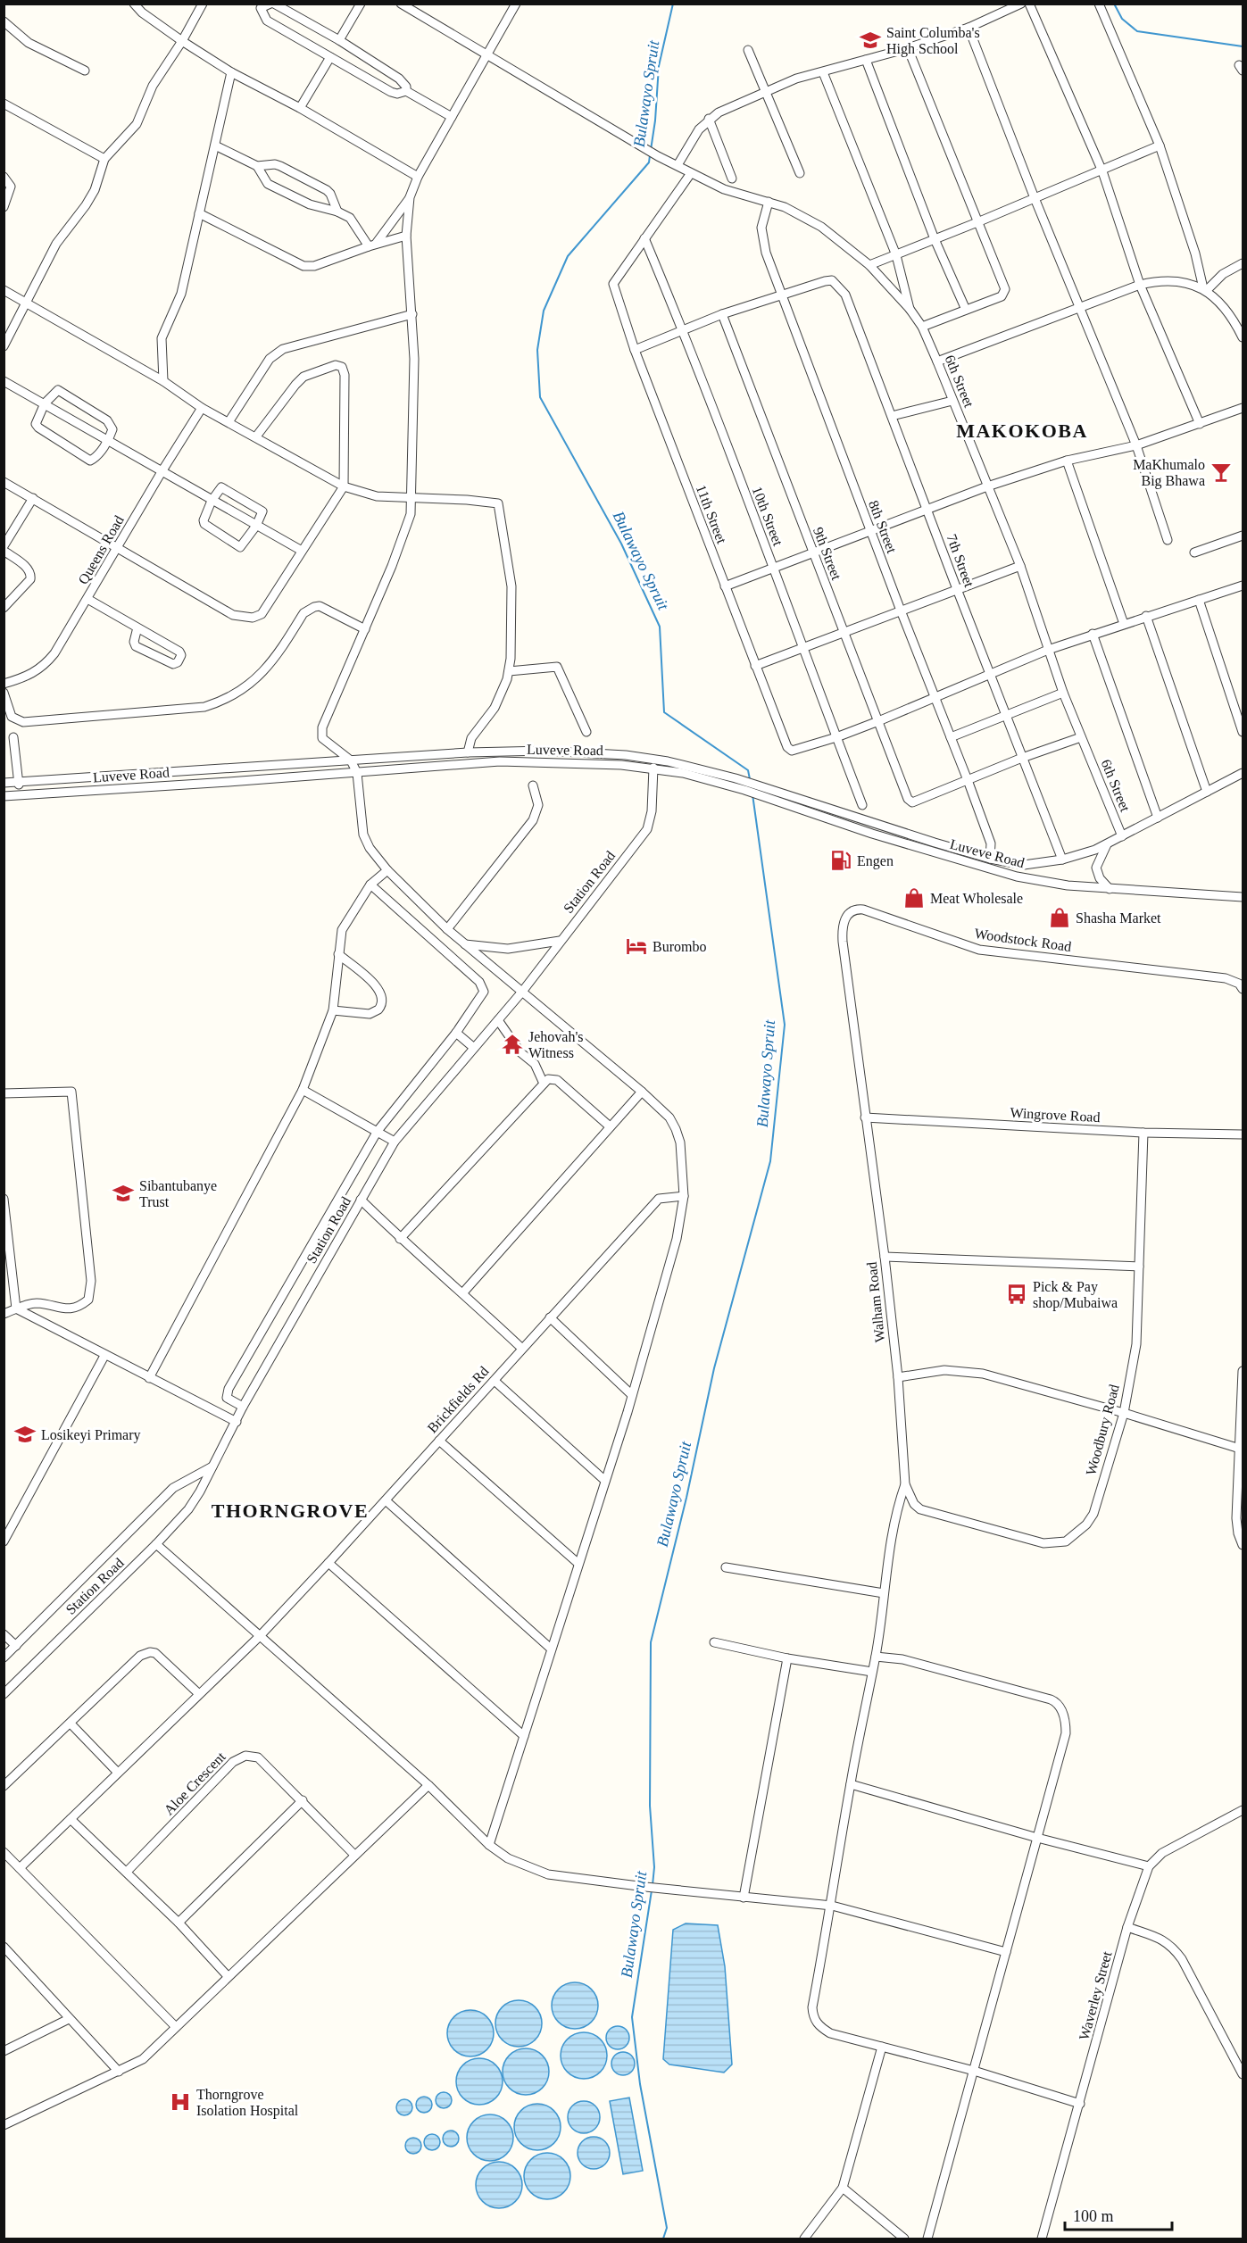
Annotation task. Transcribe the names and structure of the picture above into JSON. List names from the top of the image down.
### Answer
{
  "streets": {
    "street": [
      "6th Street",
      "11th Street",
      "10th Street",
      "8th Street",
      "Queens Road",
      "9th Street",
      "7th Street",
      "Luveve Road",
      "Station Road",
      "Woodstock Road",
      "Wingrove Road",
      "Walham Road",
      "Brickfields Rd",
      "Woodbury Road",
      "Aloe Crescent",
      "Waverley Street"
    ]
  },
  "crossings": [
    ["6th Street", "8th Street"],
    ["6th Street", "Luveve Road"],
    ["11th Street", "10th Street"],
    ["8th Street", "9th Street"],
    ["8th Street", "7th Street"],
    ["8th Street", "Luveve Road"],
    ["7th Street", "Luveve Road"],
    ["Luveve Road", "Station Road"],
    ["Woodstock Road", "Wingrove Road"],
    ["Woodstock Road", "Walham Road"],
    ["Wingrove Road", "Walham Road"],
    ["Wingrove Road", "Woodbury Road"],
    ["Walham Road", "Woodbury Road"]
  ],
  "districts": ["MAKOKOBA", "THORNGROVE"],
  "water": ["Bulawayo Spruit"],
  "places": {
    "school or university": ["Saint Columba's High School", "Sibantubanye Trust", "Losikeyi Primary"],
    "bar": ["MaKhumalo Big Bhawa"],
    "fuel station": ["Engen"],
    "shop": ["Meat Wholesale", "Shasha Market"],
    "hotel": ["Burombo"],
    "temple": ["Jehovah's Witness"],
    "bus stop": ["Pick & Pay shop/Mubaiwa"],
    "hospital": ["Thorngrove Isolation Hospital"]
  },
  "scale_bar": "100 m"
}
